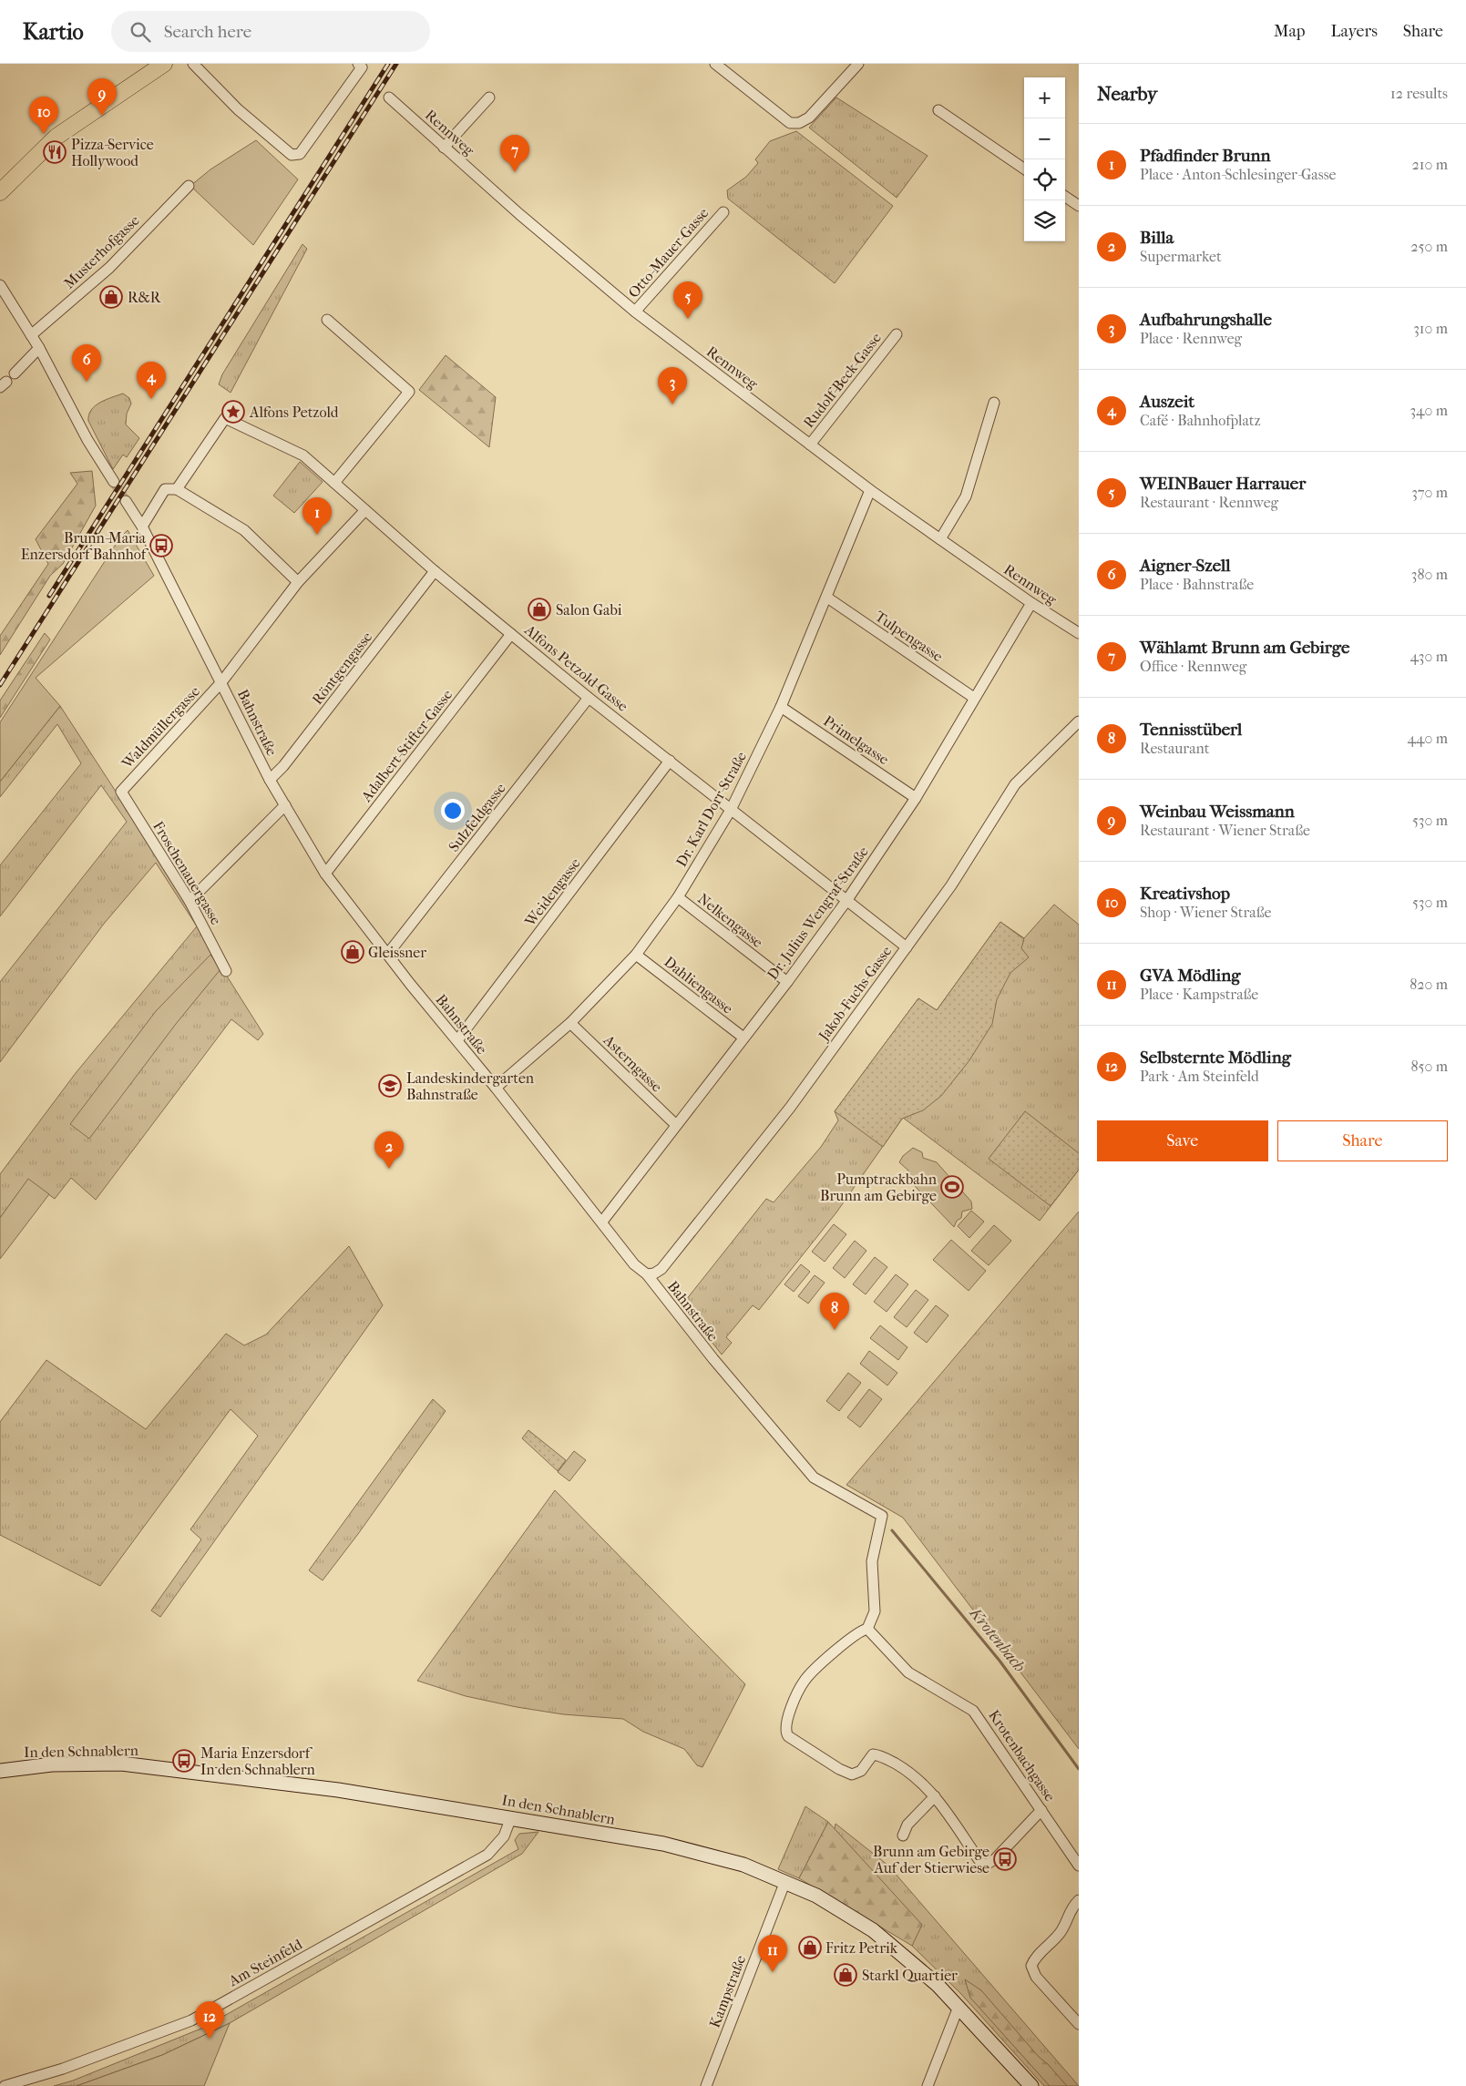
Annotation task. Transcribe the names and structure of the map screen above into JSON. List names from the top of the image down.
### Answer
{
  "streets": {
    "street": [
      "Rennweg",
      "Musterhofgasse",
      "Otto-Mauer-Gasse",
      "Rudolf-Beck-Gasse",
      "Tulpengasse",
      "Röntgengasse",
      "Alfons Petzold-Gasse",
      "Bahnstraße",
      "Waldmüllergasse",
      "Primelgasse",
      "Adalbert-Stifter-Gasse",
      "Dr. Karl Dorr-Straße",
      "Sulzfeldgasse",
      "Froschenauergasse",
      "Weidengasse",
      "Dr. Julius Wengraf-Straße",
      "Nelkengasse",
      "Dahliengasse",
      "Jakob-Fuchs-Gasse",
      "Asterngasse",
      "In den Schnablern",
      "Krotenbachgasse",
      "Am Steinfeld",
      "Kampstraße"
    ]
  },
  "crossings": [
    ["Rennweg", "Otto-Mauer-Gasse"],
    ["Rennweg", "Rudolf-Beck-Gasse"],
    ["Rennweg", "Dr. Karl Dorr-Straße"],
    ["Rennweg", "Dr. Julius Wengraf-Straße"],
    ["Tulpengasse", "Dr. Karl Dorr-Straße"],
    ["Tulpengasse", "Dr. Julius Wengraf-Straße"],
    ["Röntgengasse", "Alfons Petzold-Gasse"],
    ["Röntgengasse", "Bahnstraße"],
    ["Alfons Petzold-Gasse", "Waldmüllergasse"],
    ["Alfons Petzold-Gasse", "Adalbert-Stifter-Gasse"],
    ["Alfons Petzold-Gasse", "Dr. Karl Dorr-Straße"],
    ["Alfons Petzold-Gasse", "Sulzfeldgasse"],
    ["Alfons Petzold-Gasse", "Weidengasse"],
    ["Alfons Petzold-Gasse", "Dr. Julius Wengraf-Straße"],
    ["Alfons Petzold-Gasse", "Jakob-Fuchs-Gasse"],
    ["Bahnstraße", "Waldmüllergasse"],
    ["Bahnstraße", "Adalbert-Stifter-Gasse"],
    ["Bahnstraße", "Dr. Karl Dorr-Straße"],
    ["Bahnstraße", "Sulzfeldgasse"],
    ["Bahnstraße", "Weidengasse"],
    ["Bahnstraße", "Dr. Julius Wengraf-Straße"],
    ["Bahnstraße", "Jakob-Fuchs-Gasse"],
    ["Bahnstraße", "Krotenbachgasse"],
    ["Waldmüllergasse", "Froschenauergasse"],
    ["Primelgasse", "Dr. Karl Dorr-Straße"],
    ["Primelgasse", "Dr. Julius Wengraf-Straße"],
    ["Dr. Karl Dorr-Straße", "Nelkengasse"],
    ["Dr. Karl Dorr-Straße", "Dahliengasse"],
    ["Dr. Karl Dorr-Straße", "Asterngasse"],
    ["Dr. Julius Wengraf-Straße", "Nelkengasse"],
    ["Dr. Julius Wengraf-Straße", "Dahliengasse"],
    ["Dr. Julius Wengraf-Straße", "Asterngasse"],
    ["In den Schnablern", "Am Steinfeld"],
    ["In den Schnablern", "Kampstraße"]
  ],
  "water": ["Krotenbach"],
  "places": {
    "restaurant": ["Pizza-Service Hollywood"],
    "shop": [
      "R&R",
      "Salon Gabi",
      "Gleissner",
      "Fritz Petrik",
      "Starkl Quartier"
    ],
    "place": ["Alfons Petzold"],
    "bus stop": ["Brunn-Maria Enzersdorf Bahnhof", "Maria Enzersdorf In den Schnablern", "Brunn am Gebirge Auf der Stierwiese"],
    "school or university": ["Landeskindergarten Bahnstraße"],
    "sports": ["Pumptrackbahn Brunn am Gebirge"]
  },
  "page": {
    "header": "Kartio",
    "search": "Search here",
    "nav": ["Map", "Layers", "Share"],
    "heading": ["Nearby", "12 results"],
    "map_buttons": ["+", "−"],
    "pins": [
      "9",
      "10",
      "7",
      "5",
      "6",
      "4",
      "3",
      "1",
      "2",
      "8",
      "11",
      "12"
    ],
    "list": [
      {
        "mark": "1",
        "name": "Pfadfinder Brunn",
        "note": "Place · Anton-Schlesinger-Gasse",
        "value": "210 m"
      },
      {
        "mark": "2",
        "name": "Billa",
        "note": "Supermarket",
        "value": "250 m"
      },
      {
        "mark": "3",
        "name": "Aufbahrungshalle",
        "note": "Place · Rennweg",
        "value": "310 m"
      },
      {
        "mark": "4",
        "name": "Auszeit",
        "note": "Café · Bahnhofplatz",
        "value": "340 m"
      },
      {
        "mark": "5",
        "name": "WEINBauer Harrauer",
        "note": "Restaurant · Rennweg",
        "value": "370 m"
      },
      {
        "mark": "6",
        "name": "Aigner-Szell",
        "note": "Place · Bahnstraße",
        "value": "380 m"
      },
      {
        "mark": "7",
        "name": "Wählamt Brunn am Gebirge",
        "note": "Office · Rennweg",
        "value": "430 m"
      },
      {
        "mark": "8",
        "name": "Tennisstüberl",
        "note": "Restaurant",
        "value": "440 m"
      },
      {
        "mark": "9",
        "name": "Weinbau Weissmann",
        "note": "Restaurant · Wiener Straße",
        "value": "530 m"
      },
      {
        "mark": "10",
        "name": "Kreativshop",
        "note": "Shop · Wiener Straße",
        "value": "530 m"
      },
      {
        "mark": "11",
        "name": "GVA Mödling",
        "note": "Place · Kampstraße",
        "value": "820 m"
      },
      {
        "mark": "12",
        "name": "Selbsternte Mödling",
        "note": "Park · Am Steinfeld",
        "value": "850 m"
      }
    ],
    "buttons": ["Save", "Share"]
  }
}
